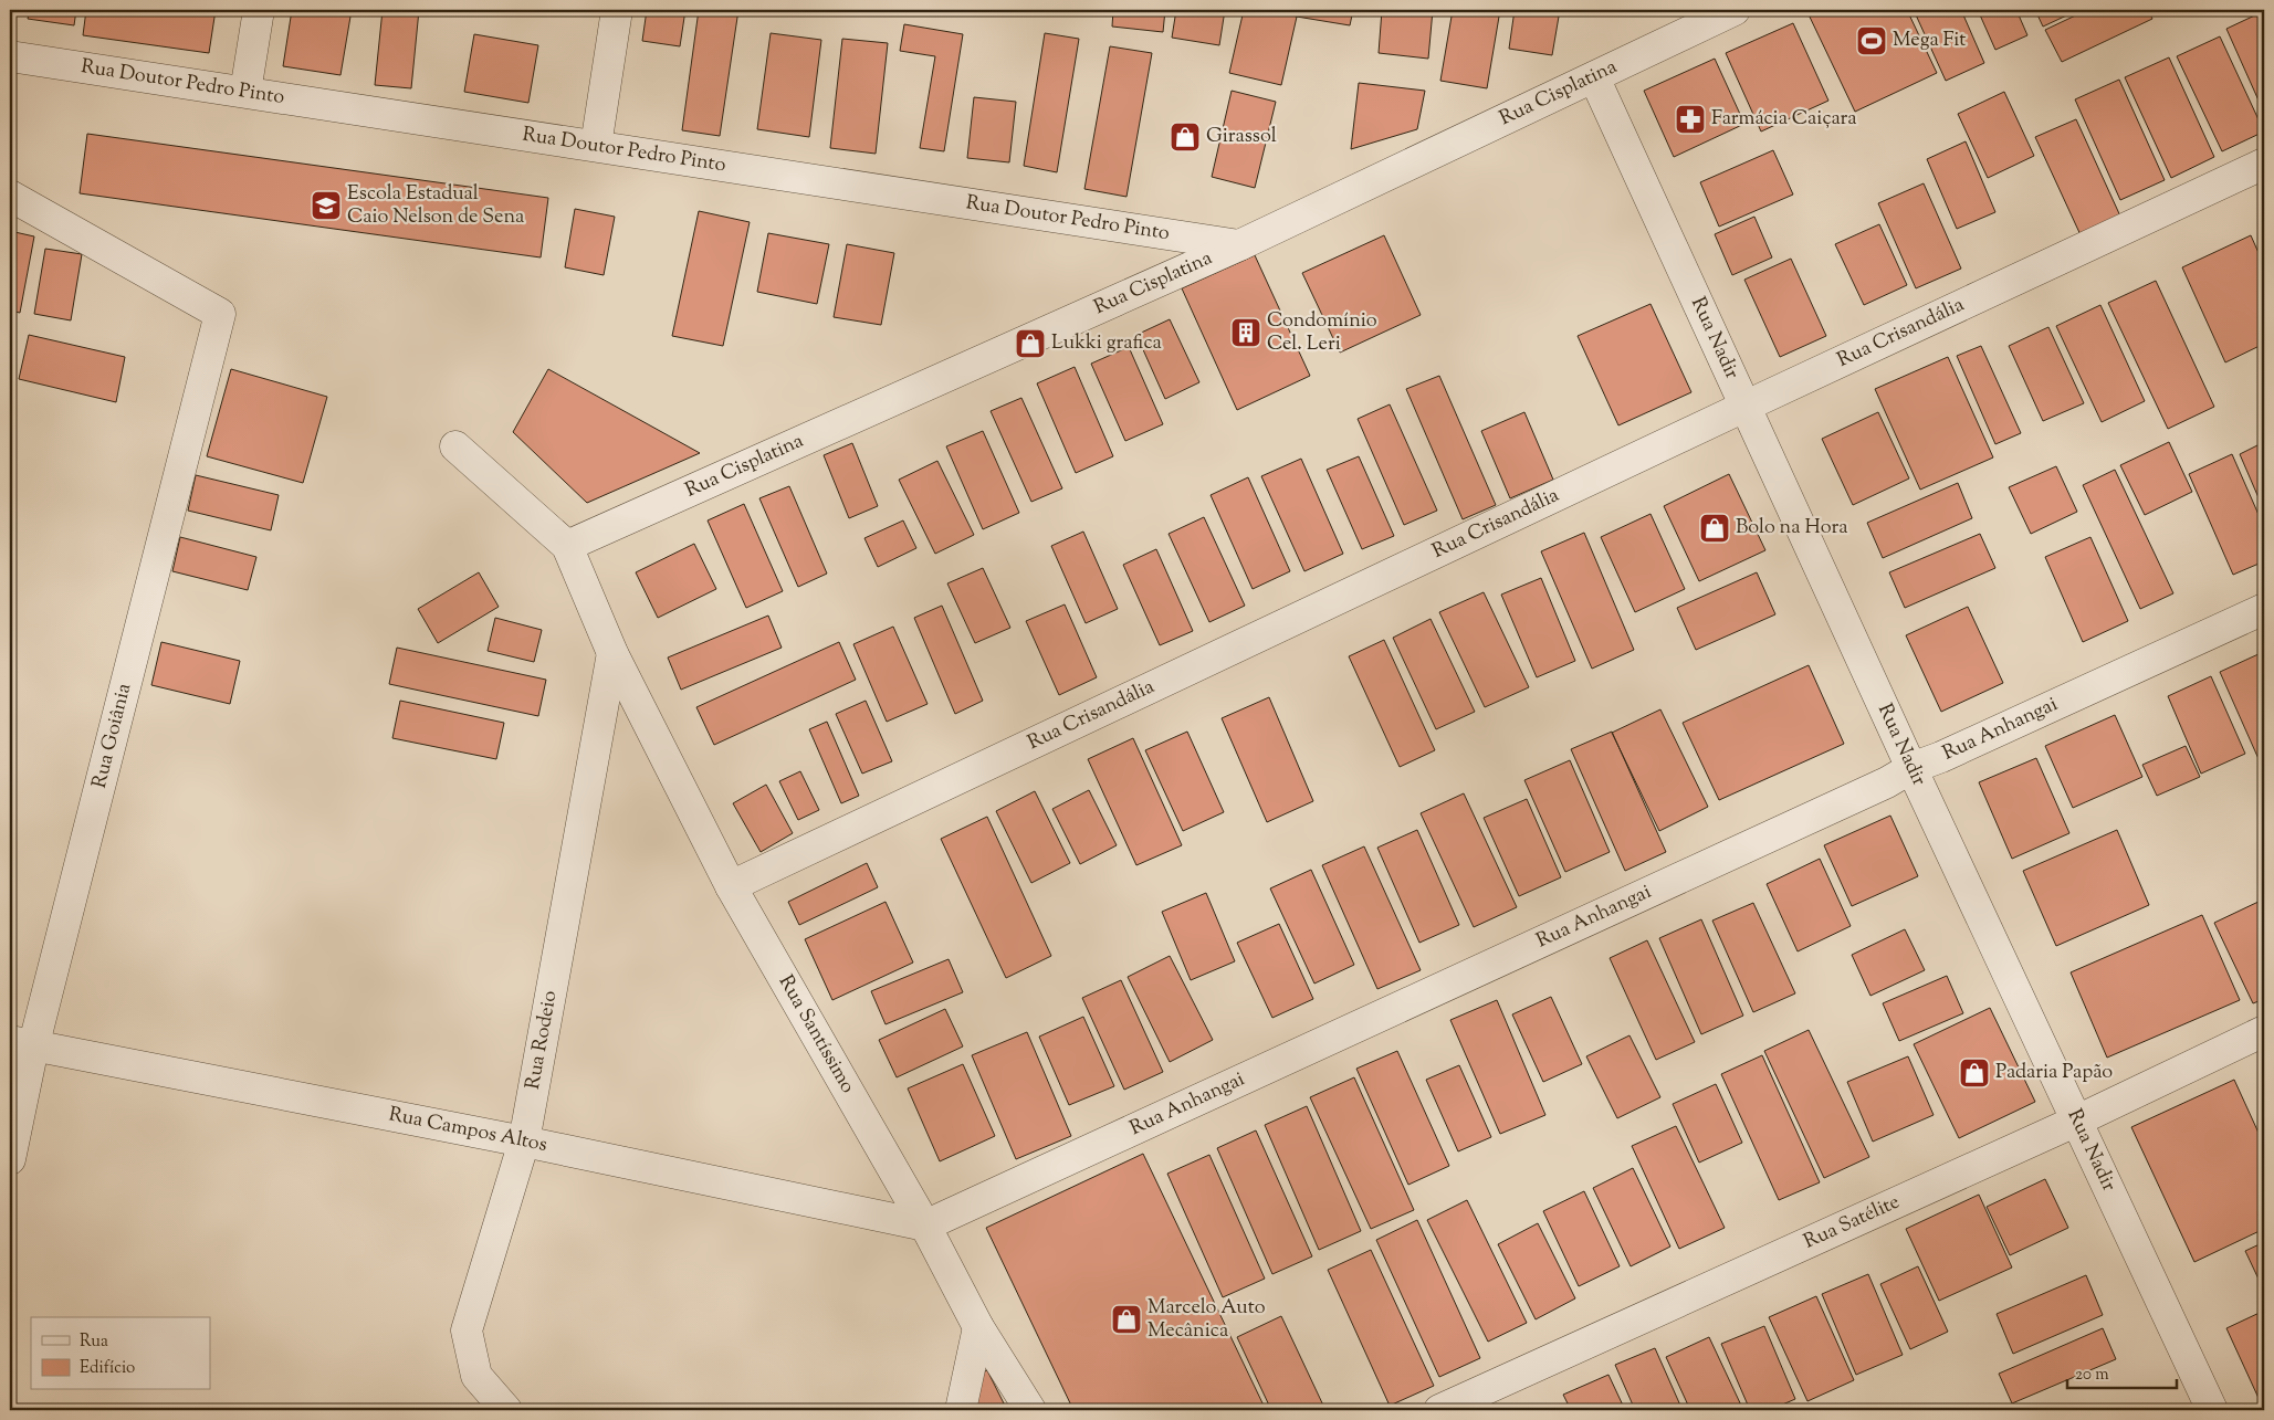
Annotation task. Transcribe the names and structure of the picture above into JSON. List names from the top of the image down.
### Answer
{
  "streets": {
    "street": [
      "Rua Doutor Pedro Pinto",
      "Rua Cisplatina",
      "Rua Crisandália",
      "Rua Nadir",
      "Rua Anhangai",
      "Rua Goiânia",
      "Rua Santíssimo",
      "Rua Rodeio",
      "Rua Campos Altos",
      "Rua Satélite"
    ]
  },
  "crossings": [
    ["Rua Doutor Pedro Pinto", "Rua Cisplatina"],
    ["Rua Cisplatina", "Rua Nadir"],
    ["Rua Cisplatina", "Rua Santíssimo"],
    ["Rua Crisandália", "Rua Nadir"],
    ["Rua Crisandália", "Rua Santíssimo"],
    ["Rua Nadir", "Rua Anhangai"],
    ["Rua Nadir", "Rua Satélite"],
    ["Rua Anhangai", "Rua Santíssimo"],
    ["Rua Anhangai", "Rua Campos Altos"],
    ["Rua Goiânia", "Rua Campos Altos"],
    ["Rua Santíssimo", "Rua Rodeio"],
    ["Rua Santíssimo", "Rua Campos Altos"],
    ["Rua Rodeio", "Rua Campos Altos"]
  ],
  "places": {
    "sports": ["Mega Fit"],
    "pharmacy": ["Farmácia Caiçara"],
    "shop": [
      "Girassol",
      "Lukki grafica",
      "Bolo na Hora",
      "Padaria Papão",
      "Marcelo Auto Mecânica"
    ],
    "school or university": ["Escola Estadual Caio Nelson de Sena"],
    "building": ["Condomínio Cel. Leri"]
  },
  "legend": ["Rua", "Edifício"],
  "scale_bar": "20 m"
}
